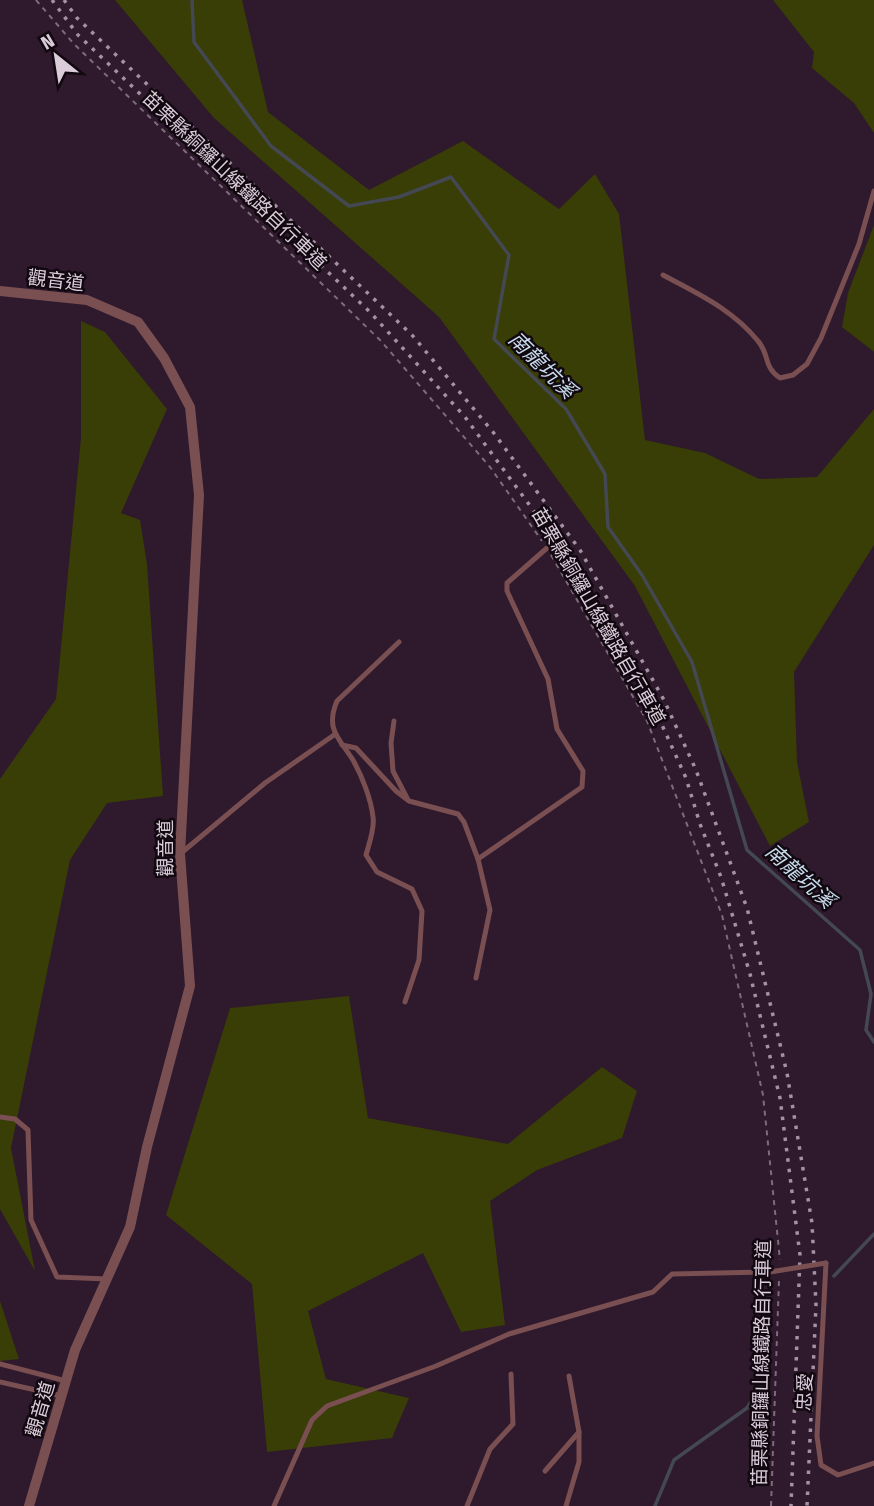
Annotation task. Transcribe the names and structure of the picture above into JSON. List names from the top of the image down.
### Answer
{
  "streets": {
    "street": ["觀音道"],
    "lane": ["忠愛"],
    "path": ["苗栗縣銅鑼山線鐵路自行車道"]
  },
  "water": ["南龍坑溪"],
  "north": "top left"
}
